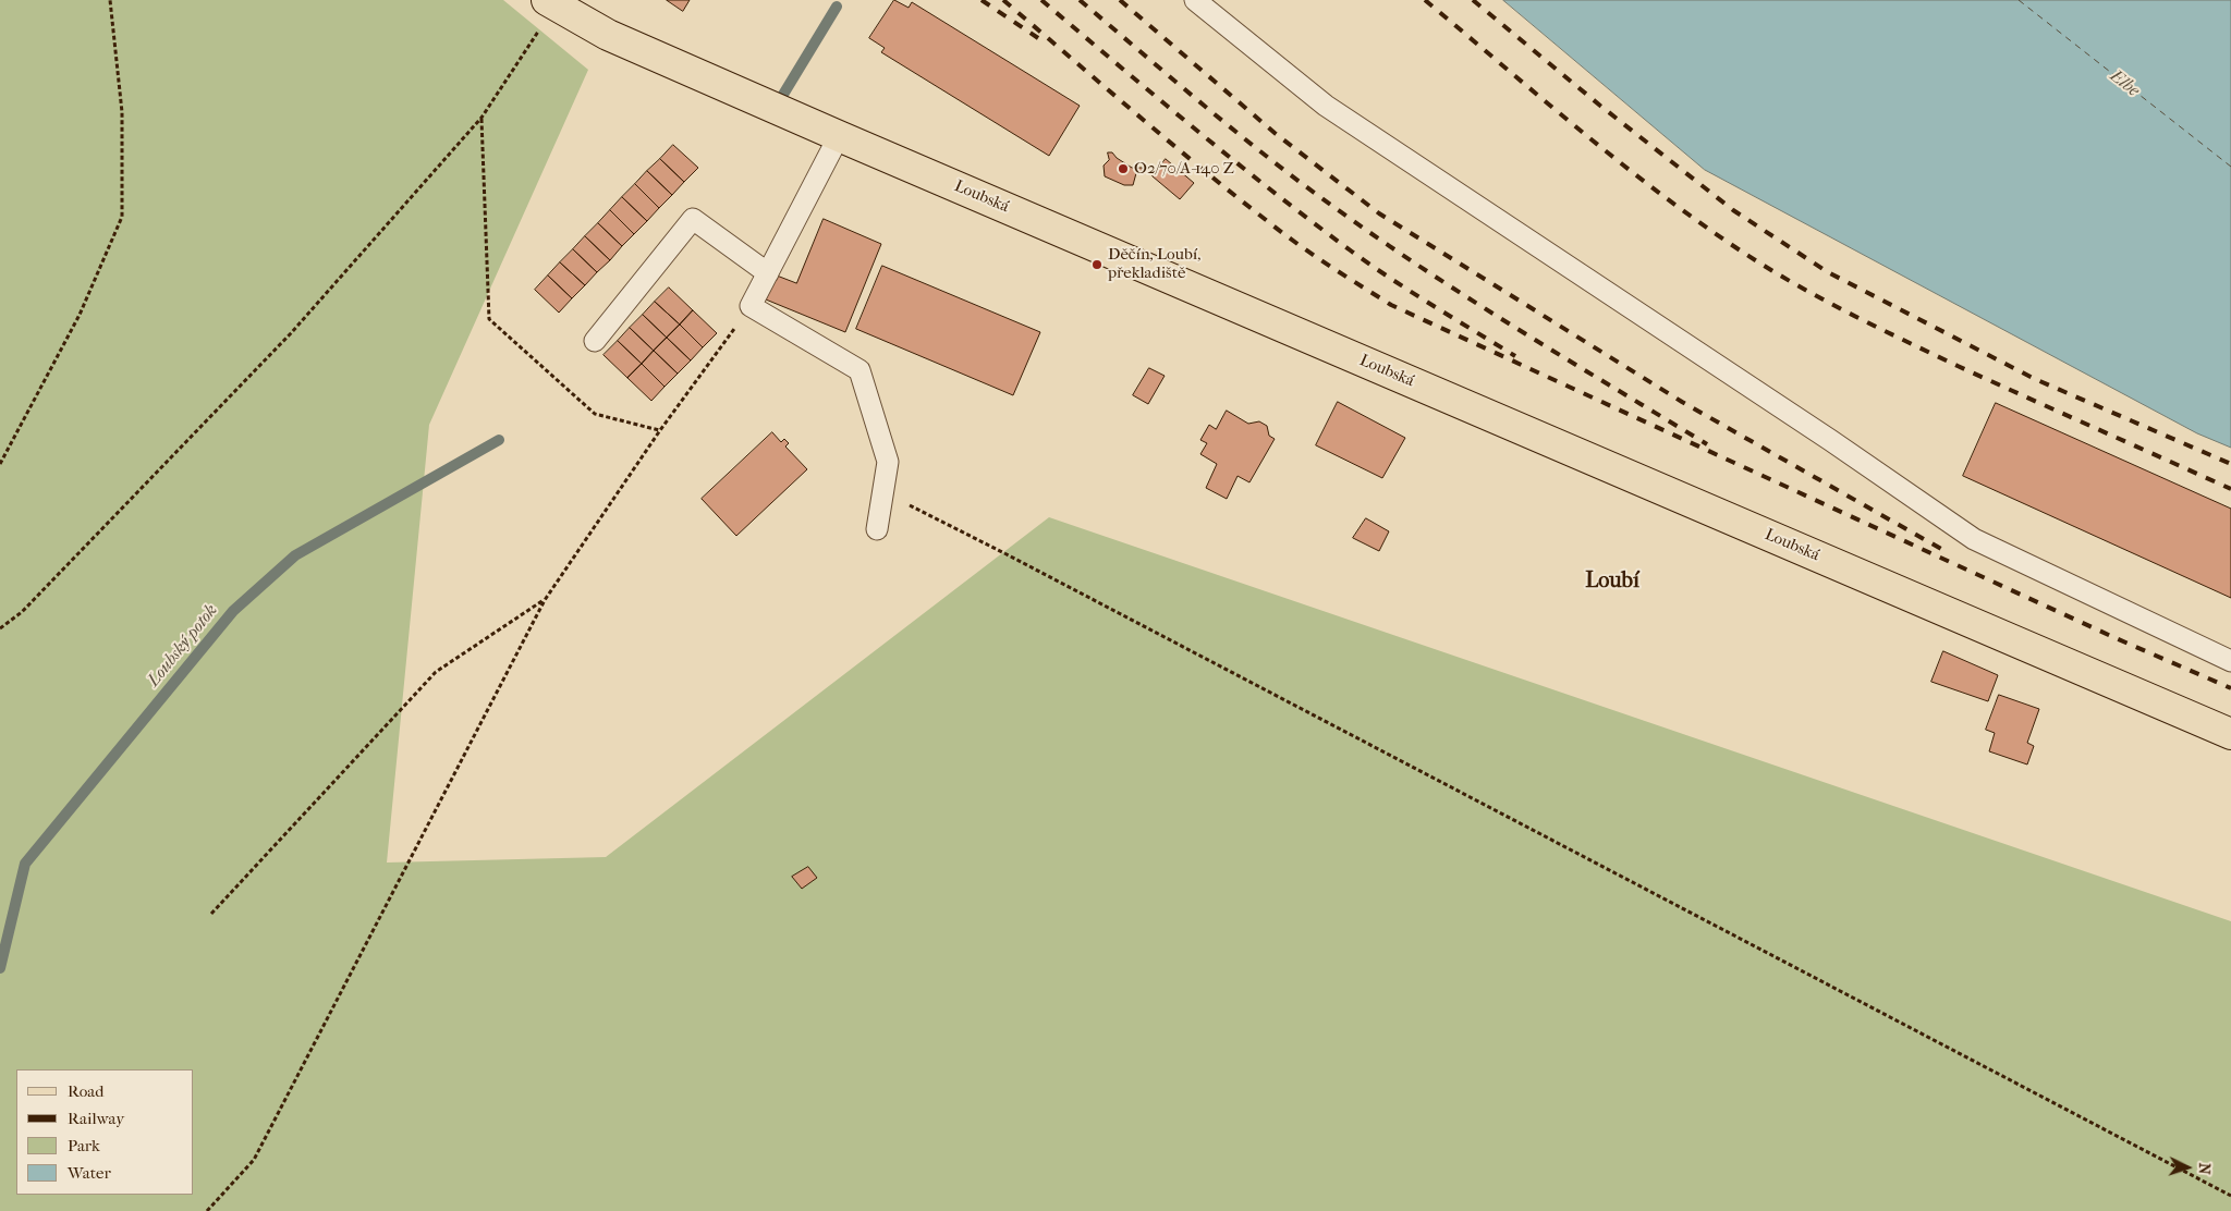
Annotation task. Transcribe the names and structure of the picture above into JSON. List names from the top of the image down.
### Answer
{
  "streets": {
    "main road": ["Loubská"]
  },
  "districts": ["Loubí"],
  "water": ["Elbe", "Loubský potok"],
  "places": ["O2/70/A-140 Z", "Děčín, Loubí, překladiště"],
  "legend": [
    "Road",
    "Railway",
    "Park",
    "Water"
  ],
  "north": "right"
}
